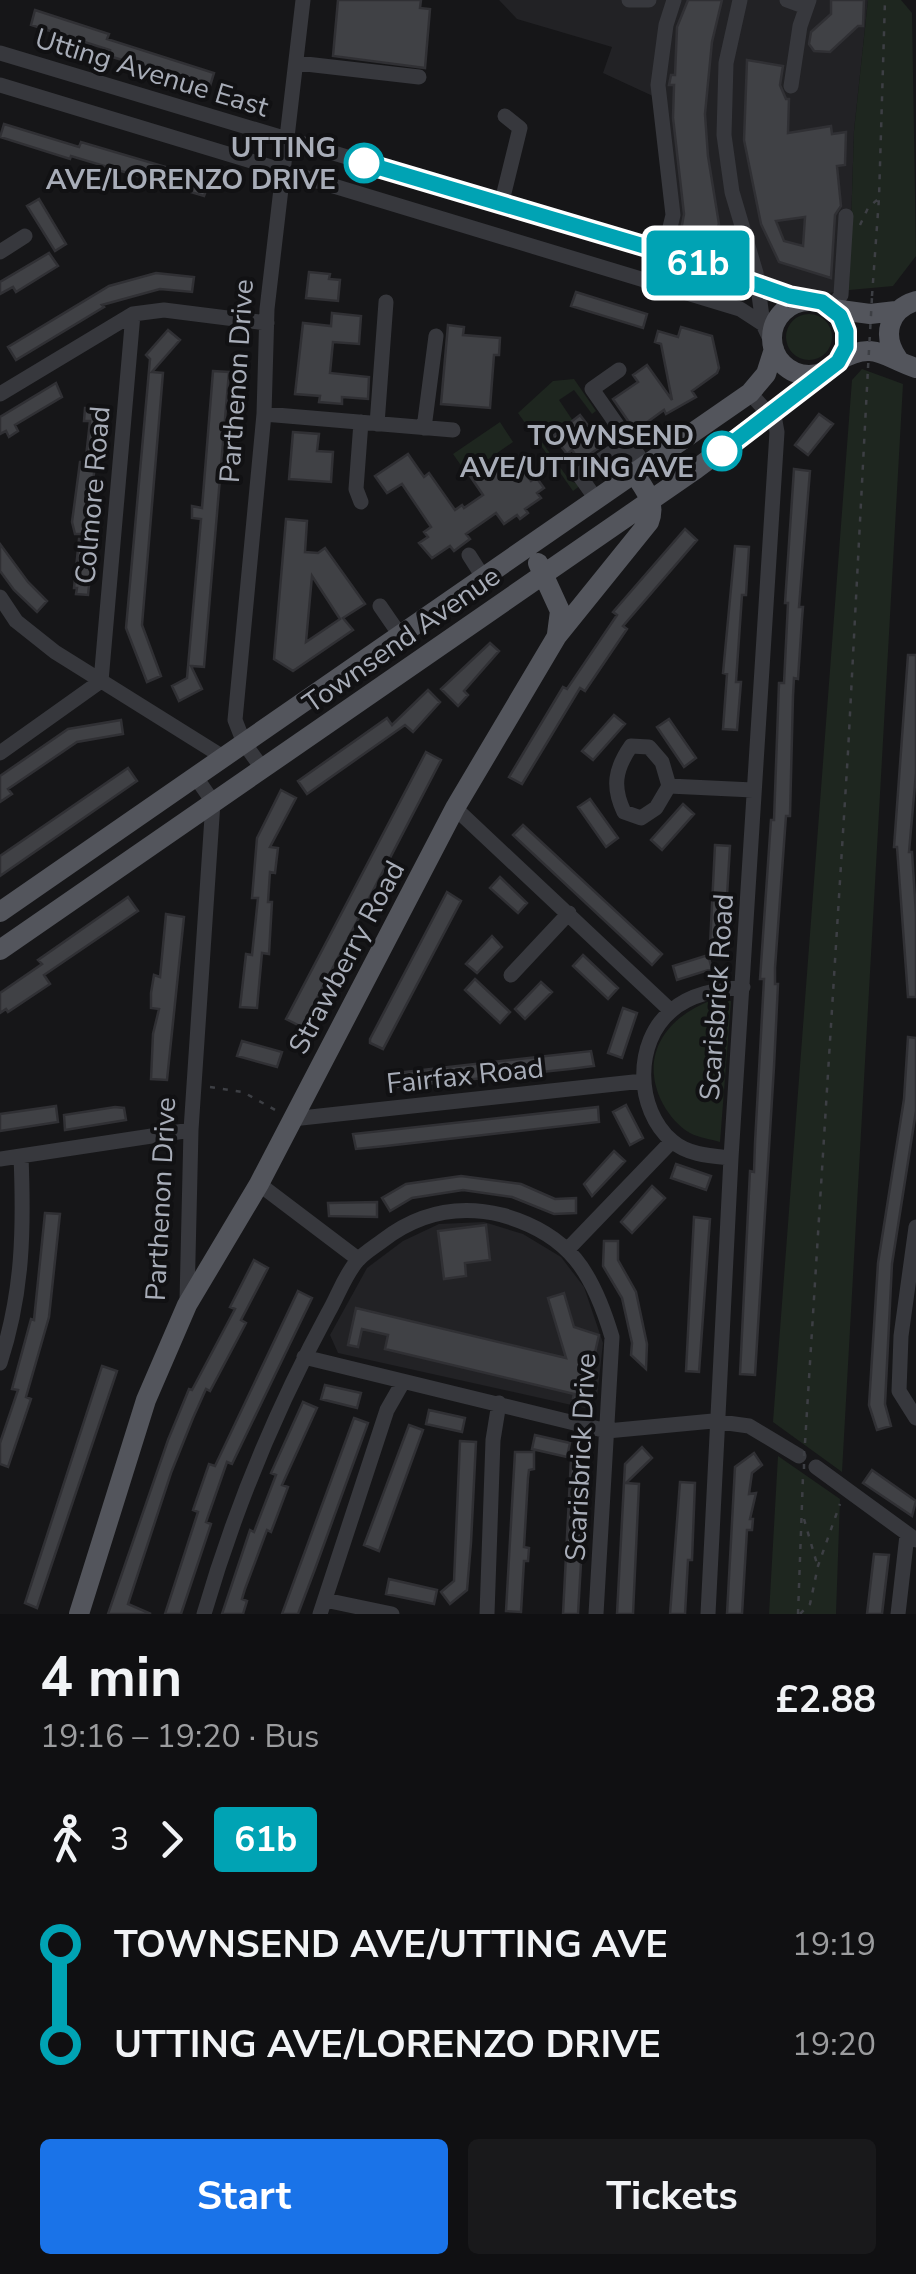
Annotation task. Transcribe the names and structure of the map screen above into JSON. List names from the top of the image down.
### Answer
{
  "streets": {
    "main road": ["Parthenon Drive", "Townsend Avenue", "Strawberry Road"],
    "street": [
      "Utting Avenue East",
      "Colmore Road",
      "Scarisbrick Road",
      "Fairfax Road",
      "Scarisbrick Drive"
    ]
  },
  "crossings": [
    ["Utting Avenue East", "Parthenon Drive"],
    ["Utting Avenue East", "Townsend Avenue"],
    ["Parthenon Drive", "Townsend Avenue"],
    ["Parthenon Drive", "Strawberry Road"],
    ["Townsend Avenue", "Strawberry Road"],
    ["Townsend Avenue", "Scarisbrick Road"],
    ["Strawberry Road", "Fairfax Road"]
  ],
  "places": ["UTTING AVE/LORENZO DRIVE", "TOWNSEND AVE/UTTING AVE"],
  "lines": ["bus line 61b"],
  "page": {
    "on_map": "61b",
    "heading": ["4 min", "19:16 – 19:20 · Bus", "£2.88"],
    "legs": ["3", "61b"],
    "list": [
      {
        "name": "TOWNSEND AVE/UTTING AVE",
        "value": "19:19"
      },
      {
        "name": "UTTING AVE/LORENZO DRIVE",
        "value": "19:20"
      }
    ],
    "buttons": ["Start", "Tickets"]
  }
}
